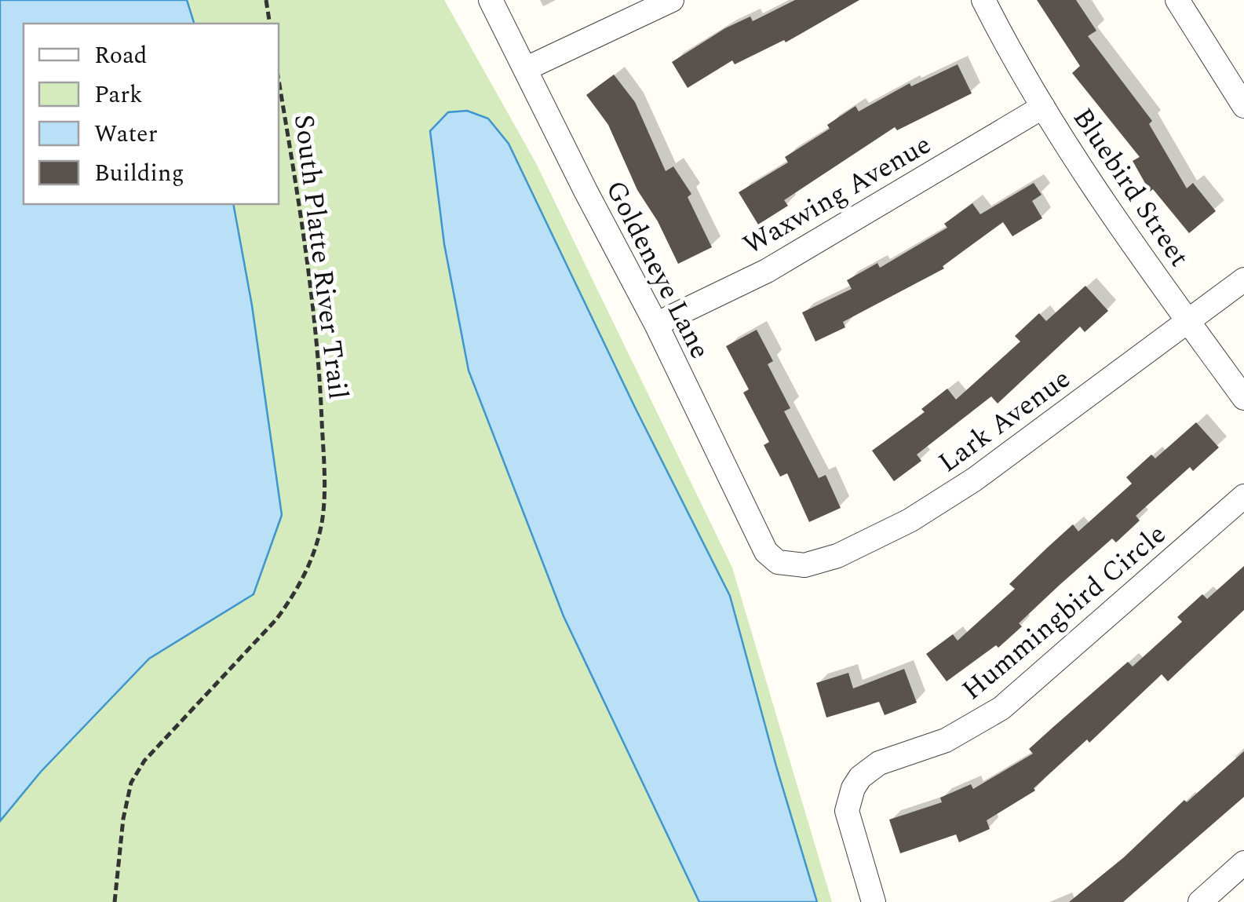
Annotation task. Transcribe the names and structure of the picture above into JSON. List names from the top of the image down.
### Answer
{
  "streets": {
    "street": [
      "Bluebird Street",
      "Waxwing Avenue",
      "Goldeneye Lane",
      "Lark Avenue",
      "Hummingbird Circle"
    ],
    "path": ["South Platte River Trail"]
  },
  "crossings": [
    ["Bluebird Street", "Waxwing Avenue"],
    ["Bluebird Street", "Lark Avenue"],
    ["Waxwing Avenue", "Goldeneye Lane"],
    ["Goldeneye Lane", "Lark Avenue"]
  ],
  "legend": [
    "Road",
    "Park",
    "Water",
    "Building"
  ]
}
